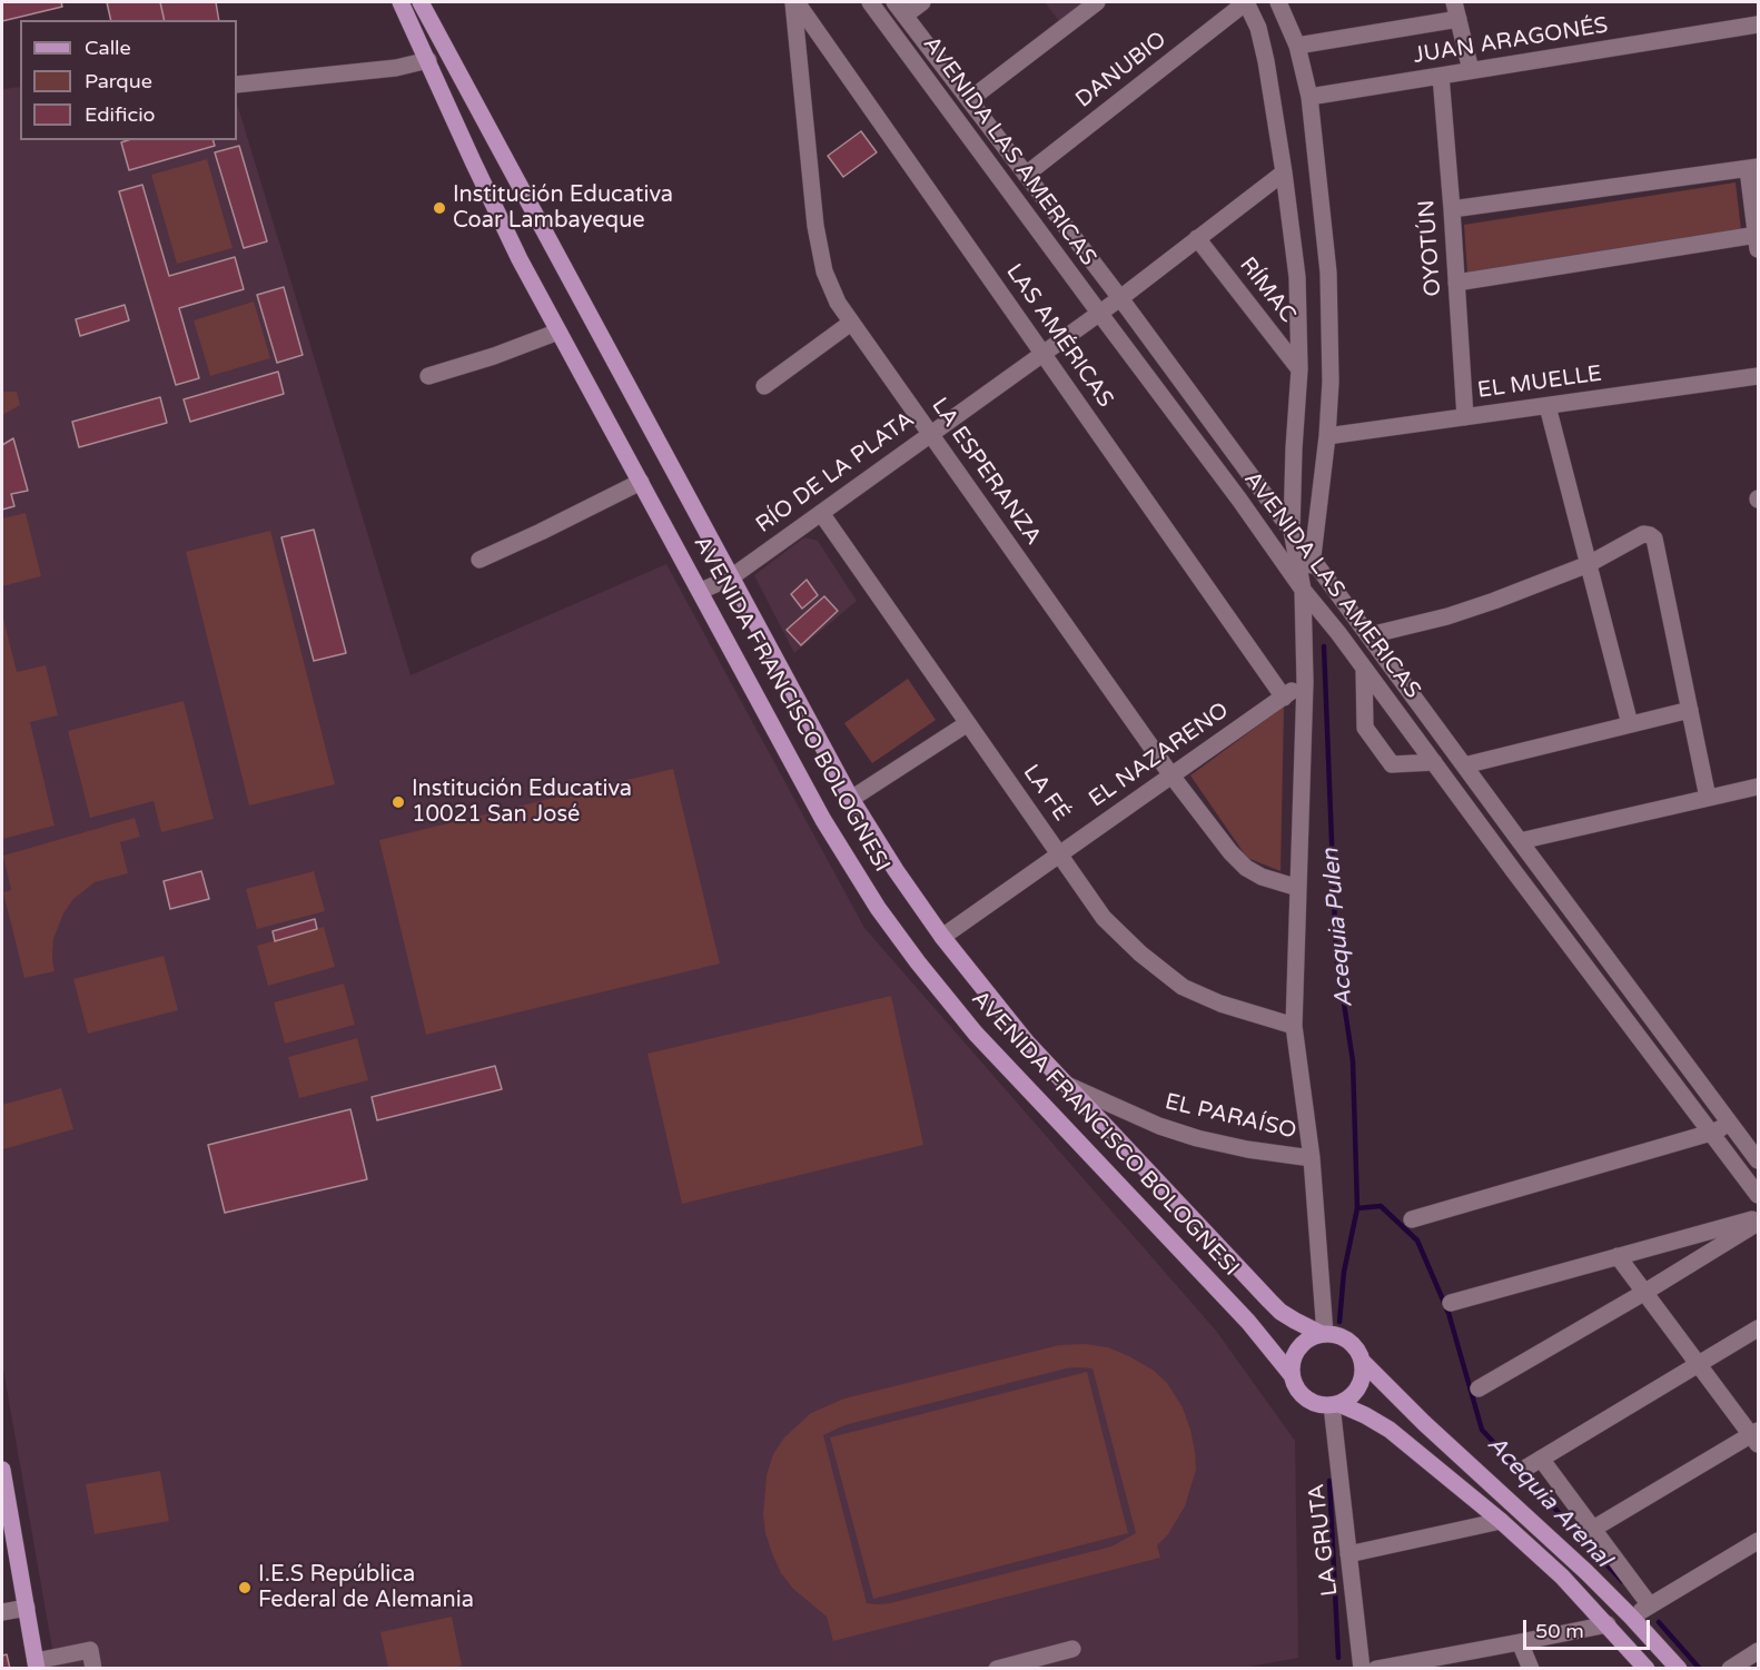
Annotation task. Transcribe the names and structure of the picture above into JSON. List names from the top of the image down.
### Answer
{
  "streets": {
    "main road": ["AVENIDA FRANCISCO BOLOGNESI"],
    "street": [
      "JUAN ARAGONÉS",
      "DANUBIO",
      "AVENIDA LAS AMERICAS",
      "OYOTÚN",
      "RÍMAC",
      "LAS AMÉRICAS",
      "EL MUELLE",
      "LA ESPERANZA",
      "RÍO DE LA PLATA",
      "EL NAZARENO",
      "LA FÉ",
      "EL PARAÍSO",
      "LA GRUTA"
    ]
  },
  "crossings": [
    ["JUAN ARAGONÉS", "OYOTÚN"],
    ["DANUBIO", "AVENIDA LAS AMERICAS"],
    ["AVENIDA LAS AMERICAS", "RÍO DE LA PLATA"],
    ["OYOTÚN", "EL MUELLE"],
    ["RÍMAC", "RÍO DE LA PLATA"],
    ["LAS AMÉRICAS", "LA ESPERANZA"],
    ["LAS AMÉRICAS", "RÍO DE LA PLATA"],
    ["LAS AMÉRICAS", "EL NAZARENO"],
    ["LA ESPERANZA", "RÍO DE LA PLATA"],
    ["LA ESPERANZA", "EL NAZARENO"],
    ["RÍO DE LA PLATA", "AVENIDA FRANCISCO BOLOGNESI"],
    ["RÍO DE LA PLATA", "LA FÉ"],
    ["AVENIDA FRANCISCO BOLOGNESI", "EL NAZARENO"],
    ["AVENIDA FRANCISCO BOLOGNESI", "EL PARAÍSO"],
    ["AVENIDA FRANCISCO BOLOGNESI", "LA GRUTA"],
    ["EL NAZARENO", "LA FÉ"]
  ],
  "water": ["Acequia Pulen", "Acequia Arenal"],
  "places": ["Institución Educativa Coar Lambayeque", "Institución Educativa 10021 San José", "I.E.S República Federal de Alemania"],
  "legend": ["Calle", "Parque", "Edificio"],
  "scale_bar": "50 m"
}
